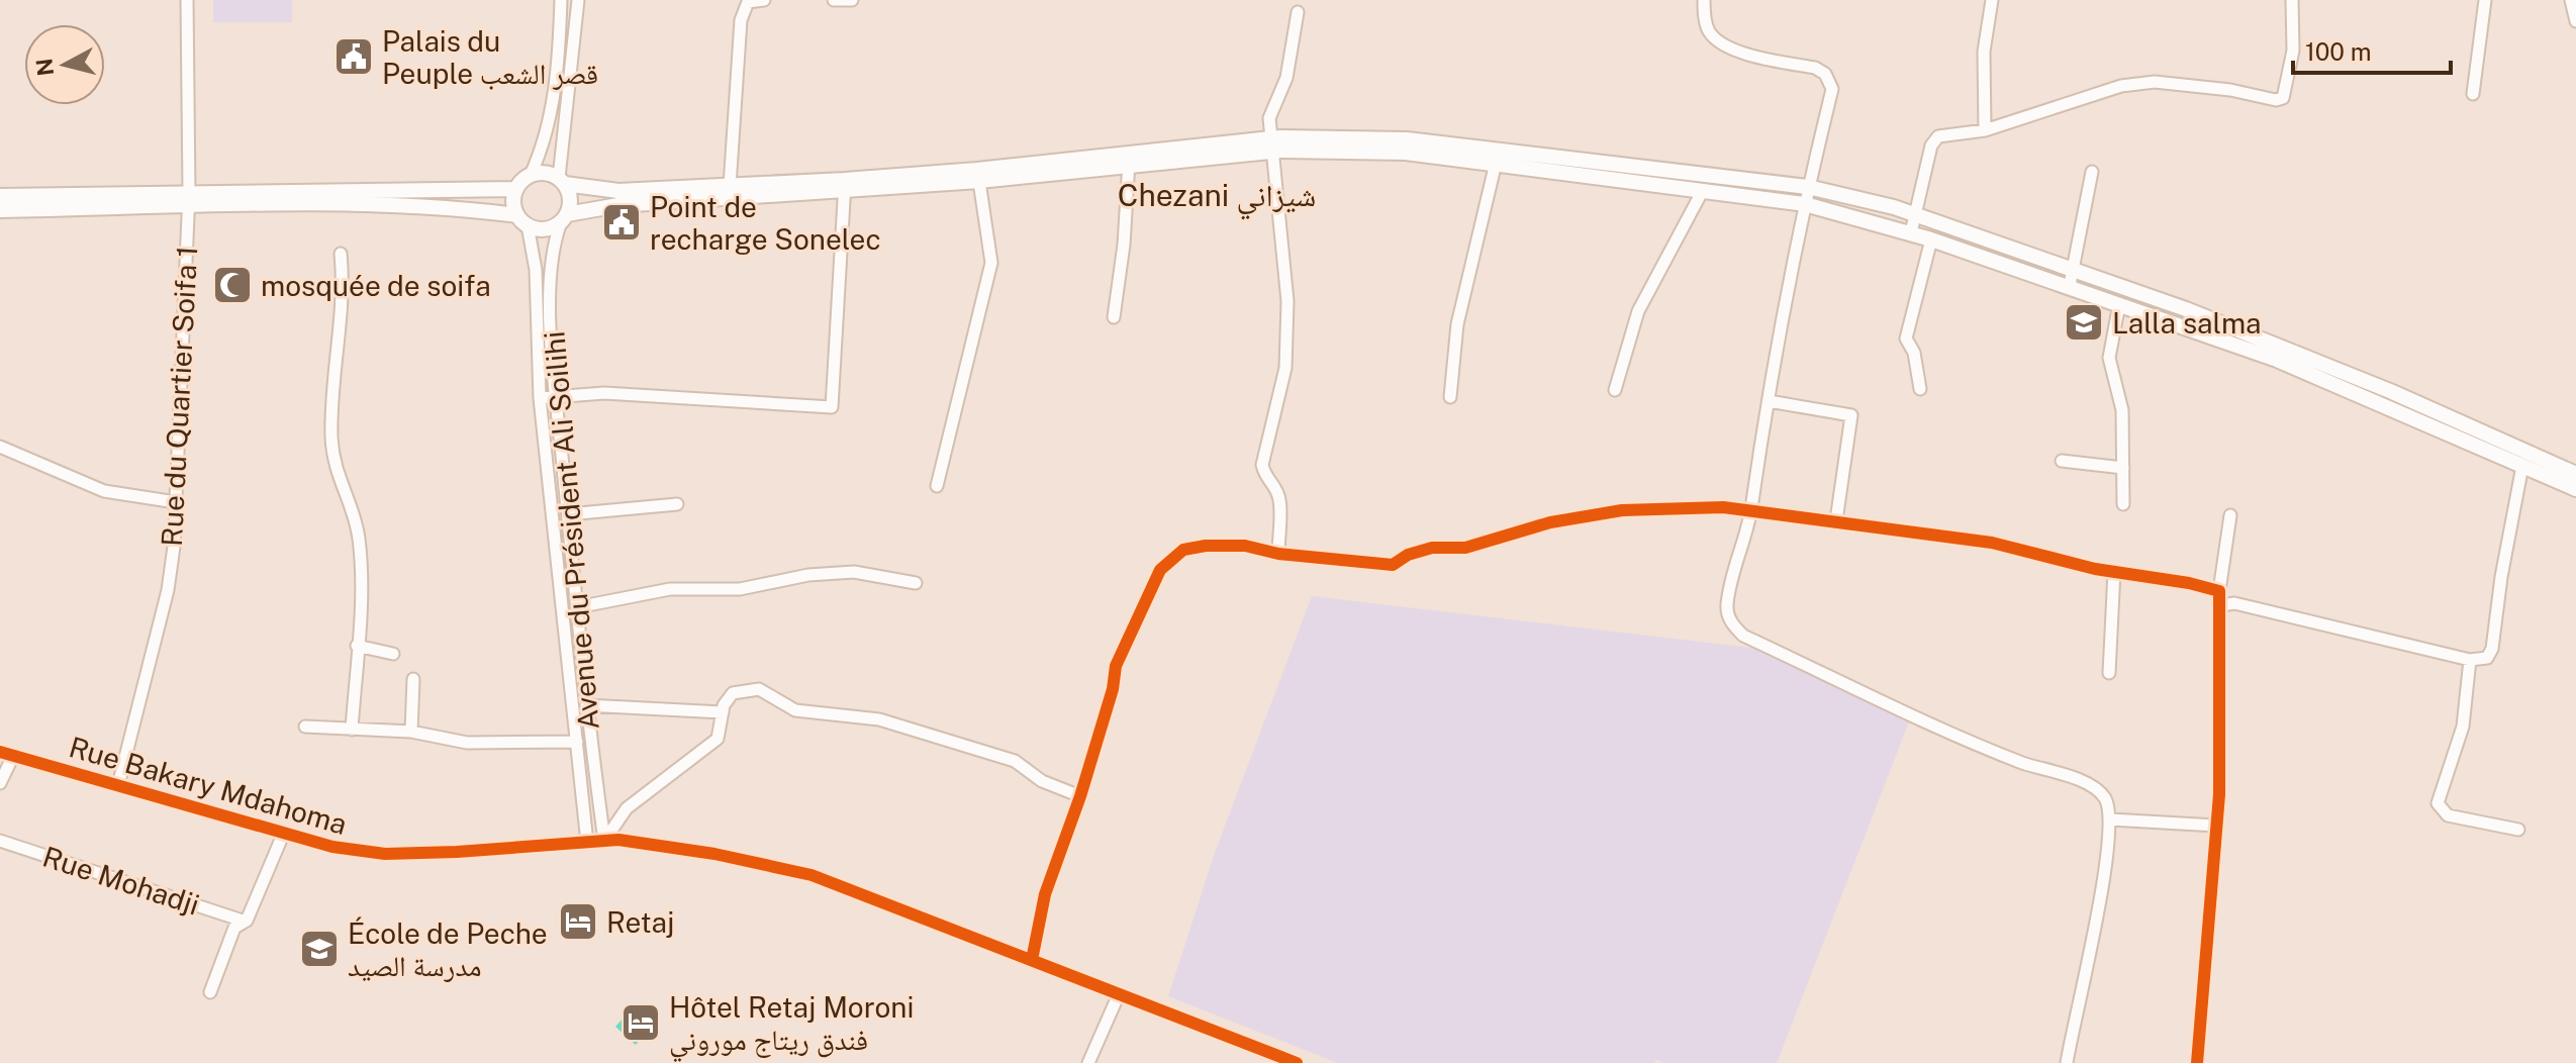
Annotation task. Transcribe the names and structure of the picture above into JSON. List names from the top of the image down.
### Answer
{
  "streets": {
    "street": [
      "Rue du Quartier Soifa 1",
      "Avenue du Président Ali Soilihi",
      "Rue Bakary Mdahoma",
      "Rue Mohadji"
    ]
  },
  "crossings": [
    ["Rue du Quartier Soifa 1", "Rue Bakary Mdahoma"],
    ["Avenue du Président Ali Soilihi", "Rue Bakary Mdahoma"]
  ],
  "districts": ["Chezani شيزاني"],
  "places": {
    "public building": ["Palais du Peuple قصر الشعب", "Point de recharge Sonelec"],
    "mosque": ["mosquée de soifa"],
    "school or university": ["Lalla salma", "École de Peche مدرسة الصيد"],
    "hotel": ["Retaj", "Hôtel Retaj Moroni فندق ريتاج موروني"]
  },
  "scale_bar": "100 m",
  "north": "left"
}
